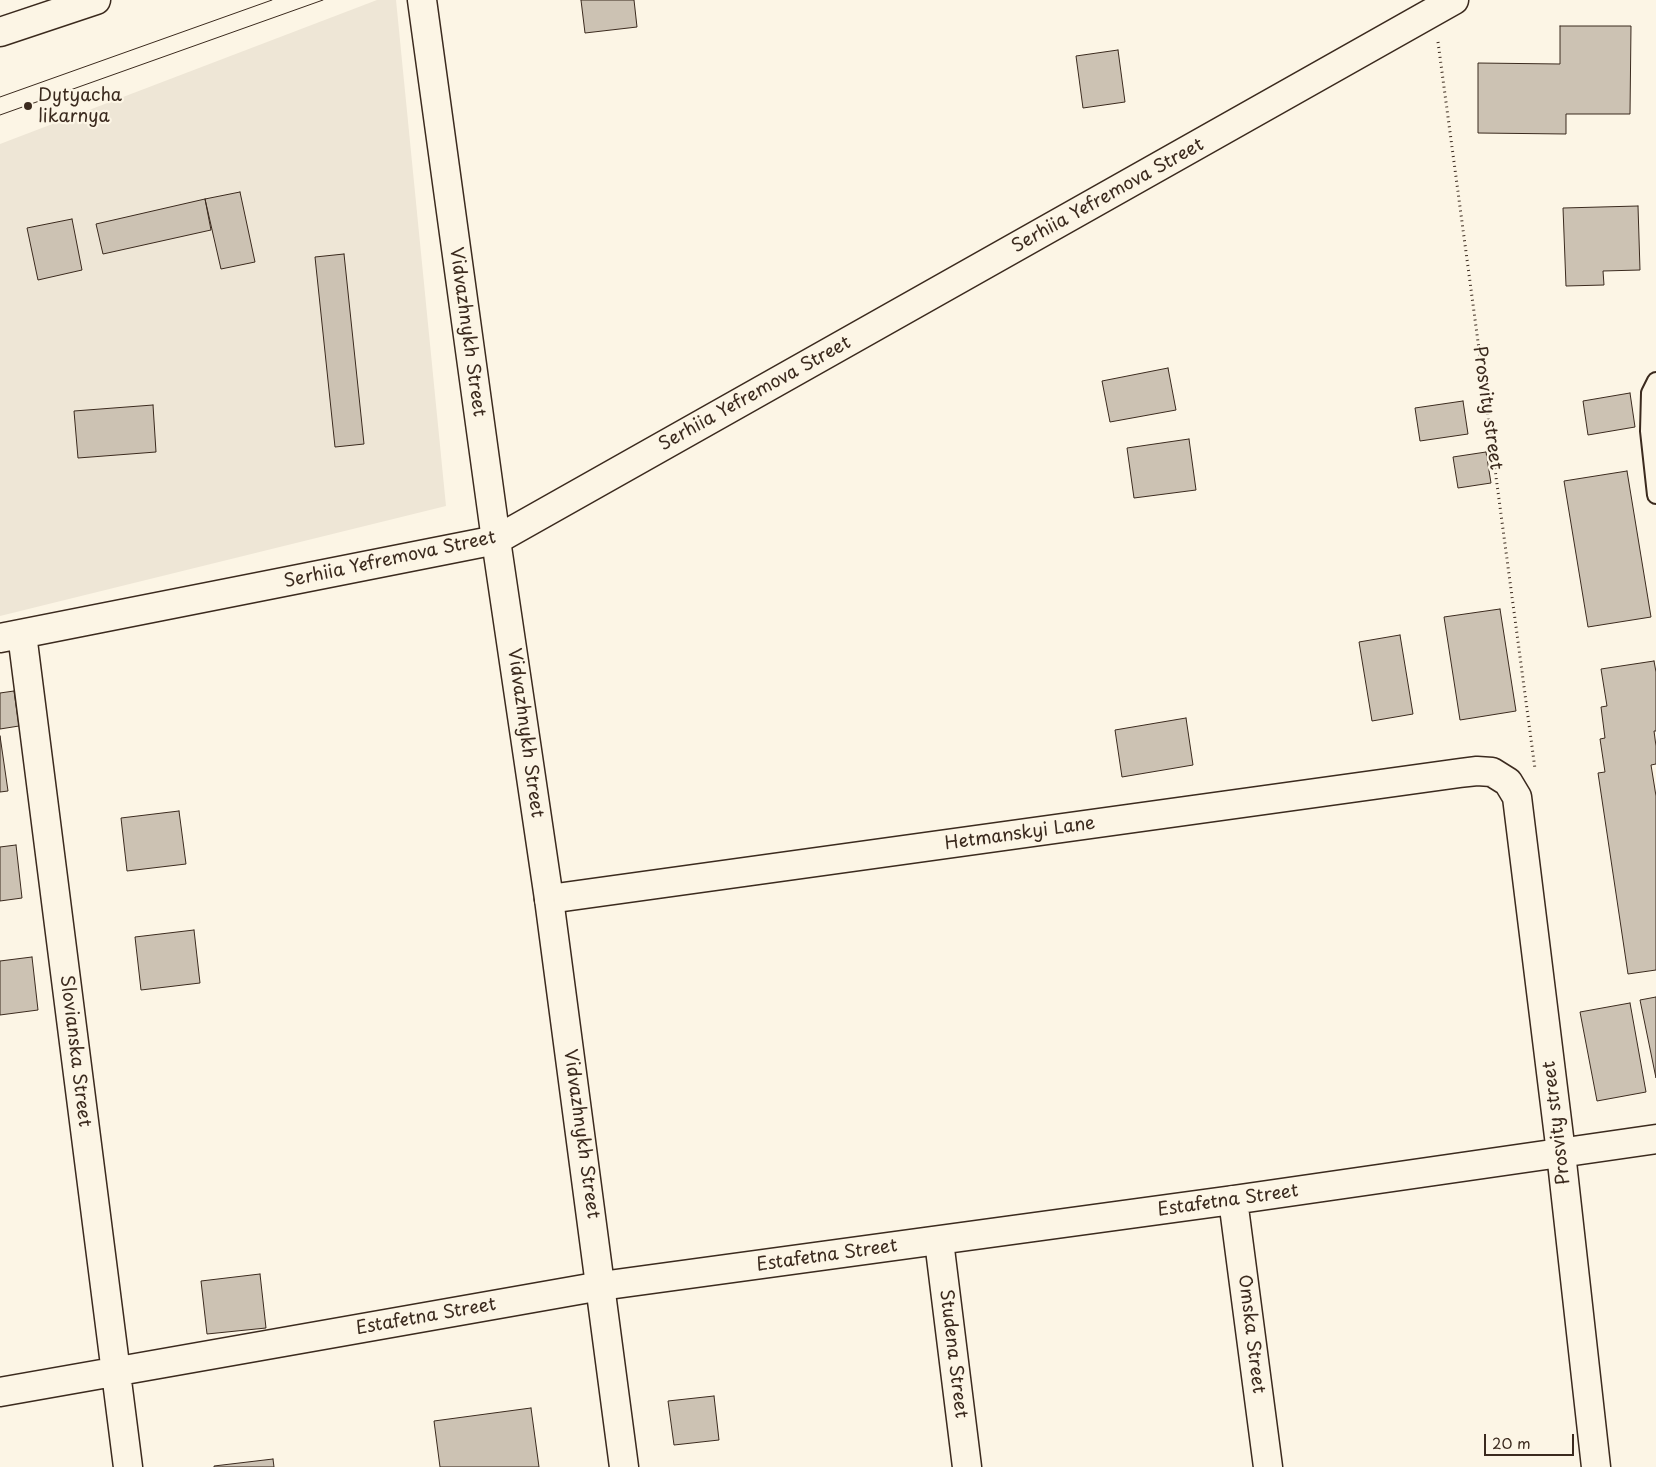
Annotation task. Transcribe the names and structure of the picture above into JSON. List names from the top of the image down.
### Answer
{
  "streets": {
    "street": [
      "Serhiia Yefremova Street",
      "Vidvazhnykh Street",
      "Prosvity street",
      "Hetmanskyi Lane",
      "Slovianska Street",
      "Estafetna Street",
      "Omska Street",
      "Studena Street"
    ]
  },
  "crossings": [
    ["Serhiia Yefremova Street", "Vidvazhnykh Street"],
    ["Serhiia Yefremova Street", "Prosvity street"],
    ["Serhiia Yefremova Street", "Slovianska Street"],
    ["Vidvazhnykh Street", "Hetmanskyi Lane"],
    ["Vidvazhnykh Street", "Estafetna Street"],
    ["Prosvity street", "Hetmanskyi Lane"],
    ["Prosvity street", "Estafetna Street"],
    ["Slovianska Street", "Estafetna Street"],
    ["Estafetna Street", "Omska Street"],
    ["Estafetna Street", "Studena Street"]
  ],
  "places": ["Dytyacha likarnya"],
  "scale_bar": "20 m"
}
